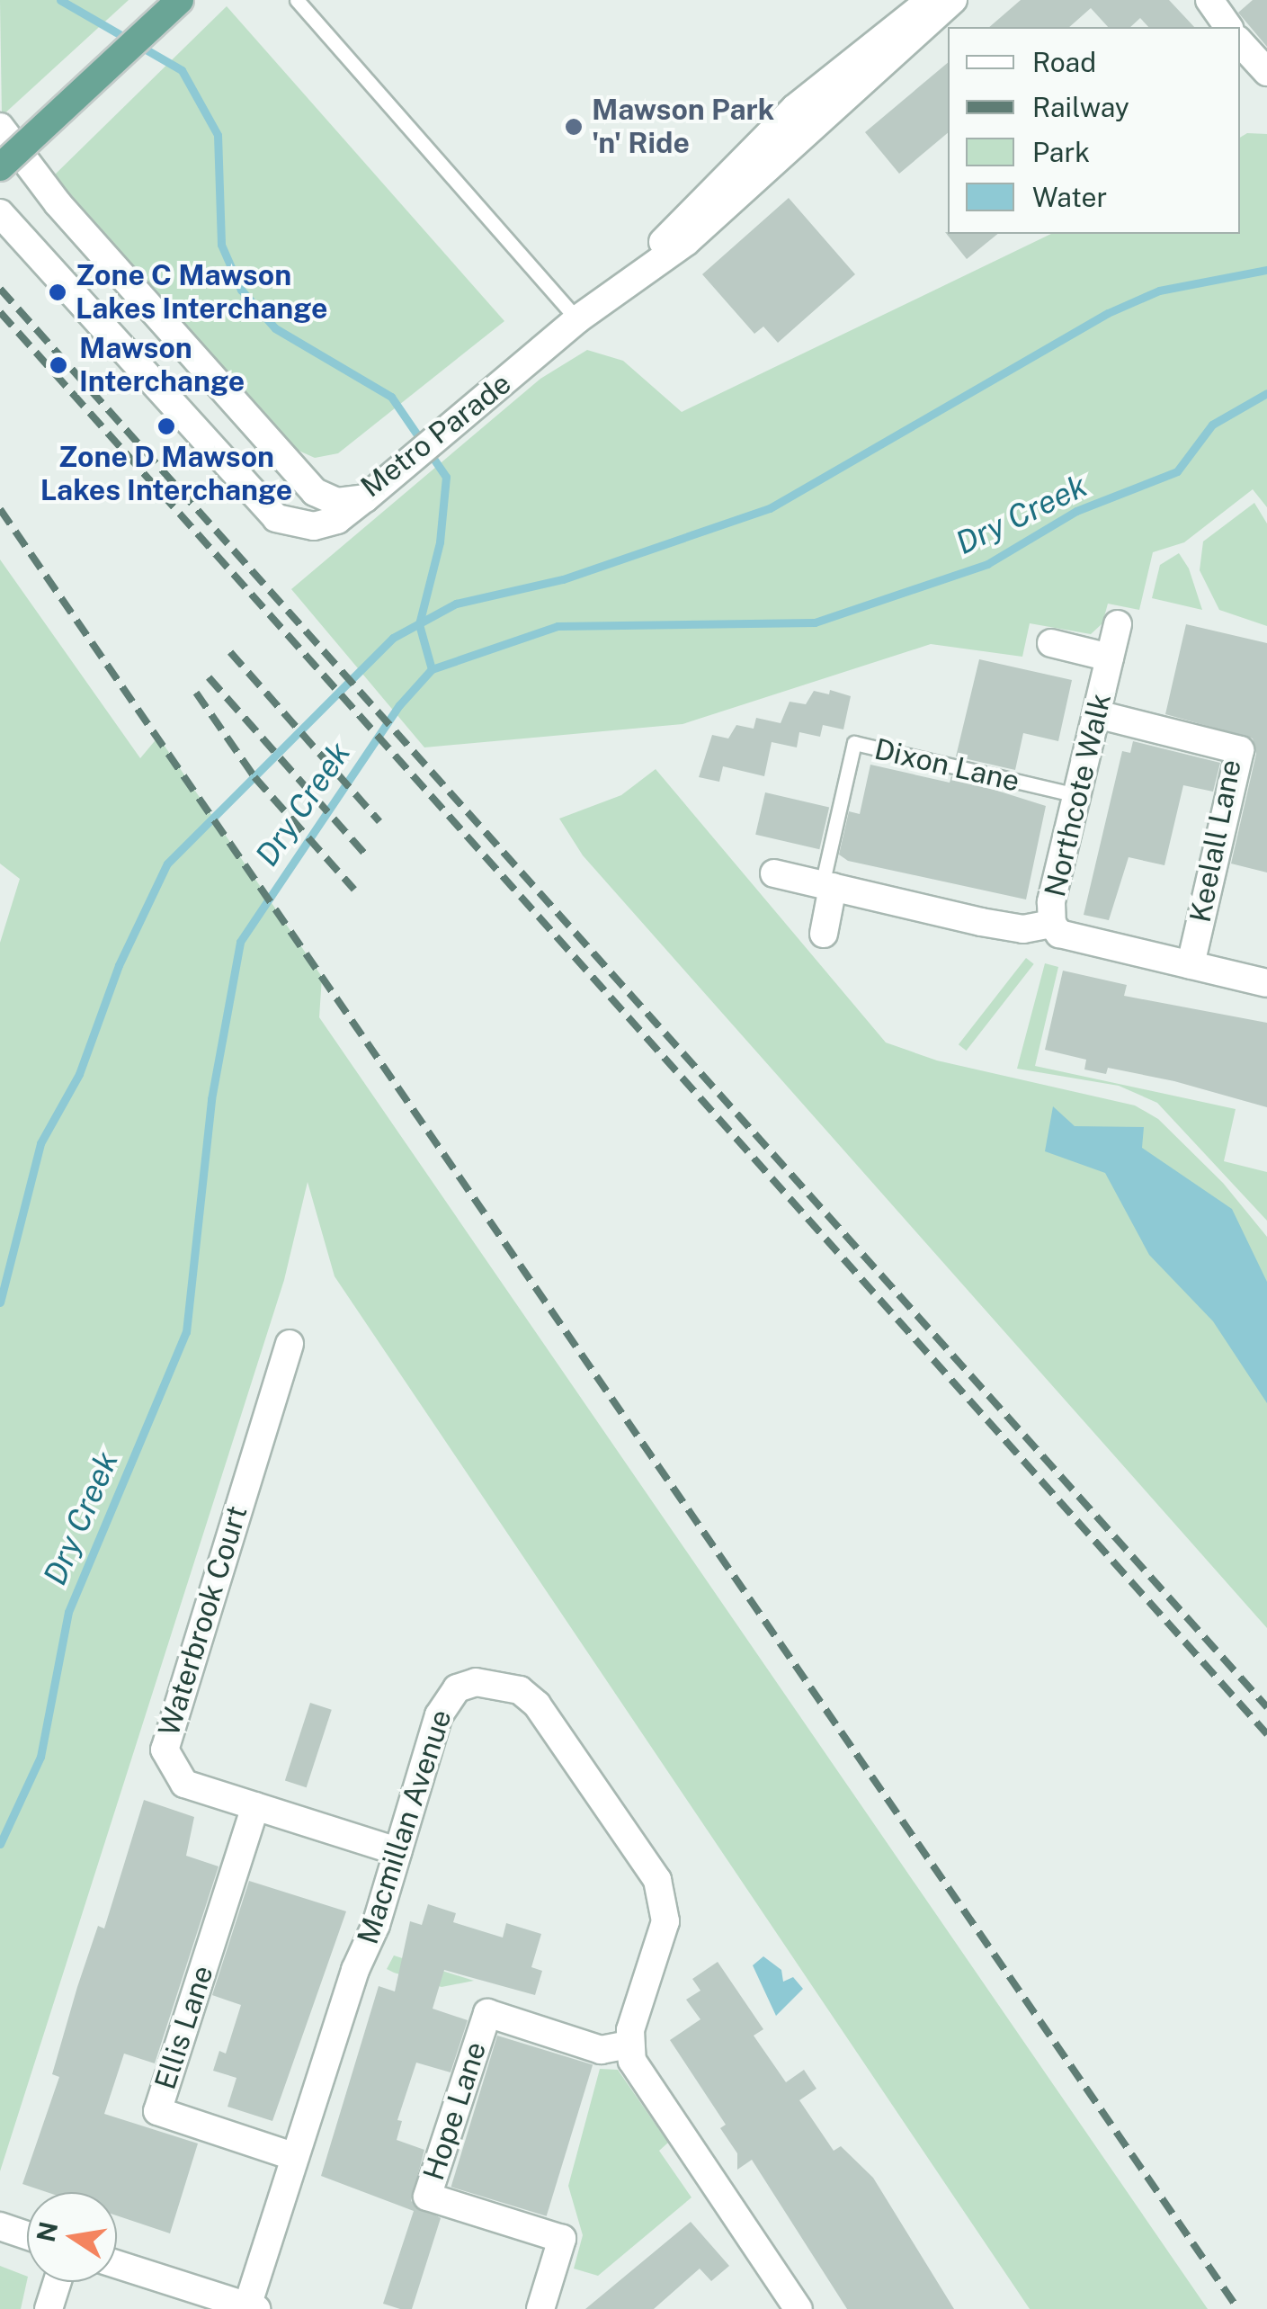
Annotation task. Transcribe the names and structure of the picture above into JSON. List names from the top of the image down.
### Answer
{
  "streets": {
    "street": [
      "Metro Parade",
      "Northcote Walk",
      "Keelall Lane",
      "Waterbrook Court",
      "Macmillan Avenue",
      "Ellis Lane",
      "Hope Lane"
    ],
    "lane": ["Dixon Lane"]
  },
  "crossings": [
    ["Dixon Lane", "Northcote Walk"],
    ["Northcote Walk", "Keelall Lane"],
    ["Waterbrook Court", "Macmillan Avenue"],
    ["Waterbrook Court", "Ellis Lane"],
    ["Macmillan Avenue", "Ellis Lane"],
    ["Macmillan Avenue", "Hope Lane"]
  ],
  "water": ["Dry Creek"],
  "places": [
    "Mawson Park 'n' Ride",
    "Zone C Mawson Lakes Interchange",
    "Mawson Interchange",
    "Zone D Mawson Lakes Interchange"
  ],
  "legend": [
    "Road",
    "Railway",
    "Park",
    "Water"
  ],
  "north": "left"
}
